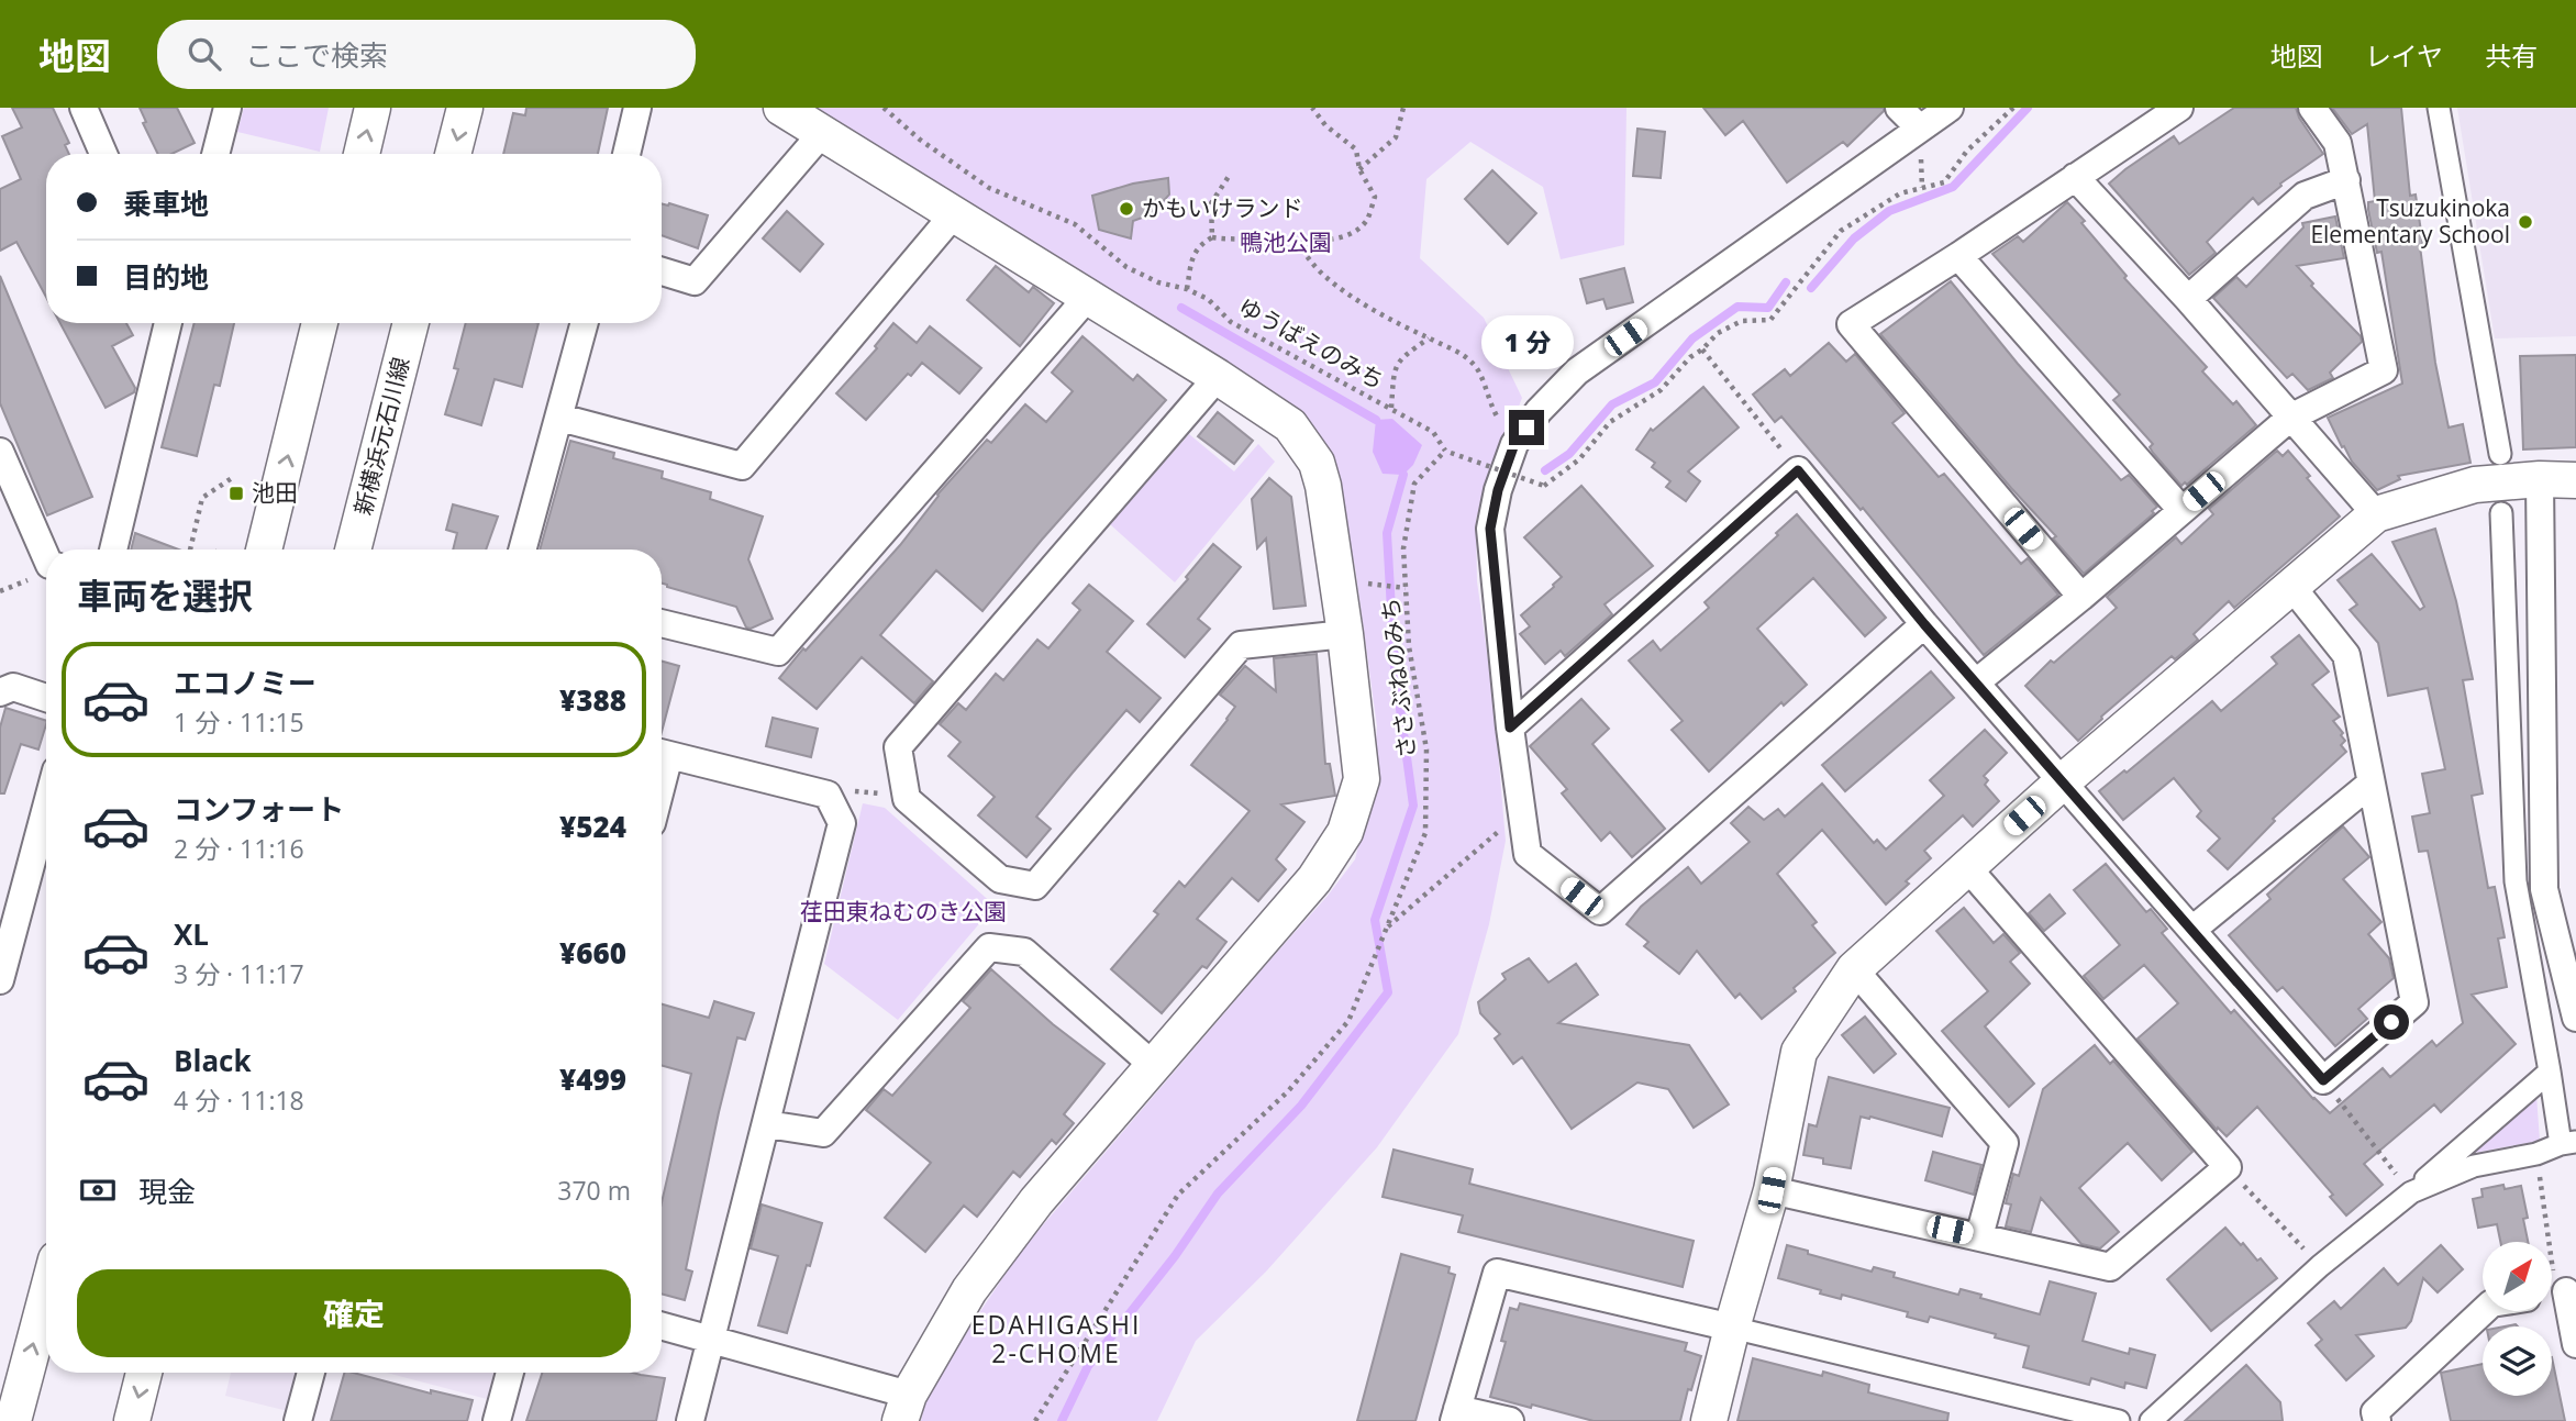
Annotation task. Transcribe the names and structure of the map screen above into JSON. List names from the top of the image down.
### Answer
{
  "streets": {
    "street": ["新横浜元石川線"],
    "path": ["ゆうばえのみち", "ささぶねのみち"]
  },
  "crossings": [
    ["ゆうばえのみち", "ささぶねのみち"]
  ],
  "districts": ["EDAHIGASHI 2-CHOME"],
  "parks": ["鴨池公園", "荏田東ねむのき公園"],
  "places": {
    "other": ["かもいけランド", "Tsuzukinoka Elementary School"],
    "transit": ["池田"]
  },
  "north": "top right",
  "page": {
    "header": "地図",
    "search": "ここで検索",
    "nav": ["地図", "レイヤ", "共有"],
    "banner": ["乗車地", "目的地"],
    "bubble": "1 分",
    "heading": "車両を選択",
    "list": [
      {
        "name": "エコノミー",
        "note": "1 分 · 11:15",
        "value": "¥388"
      },
      {
        "name": "コンフォート",
        "note": "2 分 · 11:16",
        "value": "¥524"
      },
      {
        "name": "XL",
        "note": "3 分 · 11:17",
        "value": "¥660"
      },
      {
        "name": "Black",
        "note": "4 分 · 11:18",
        "value": "¥499"
      }
    ],
    "pay": ["現金", "370 m"],
    "buttons": "確定"
  }
}
